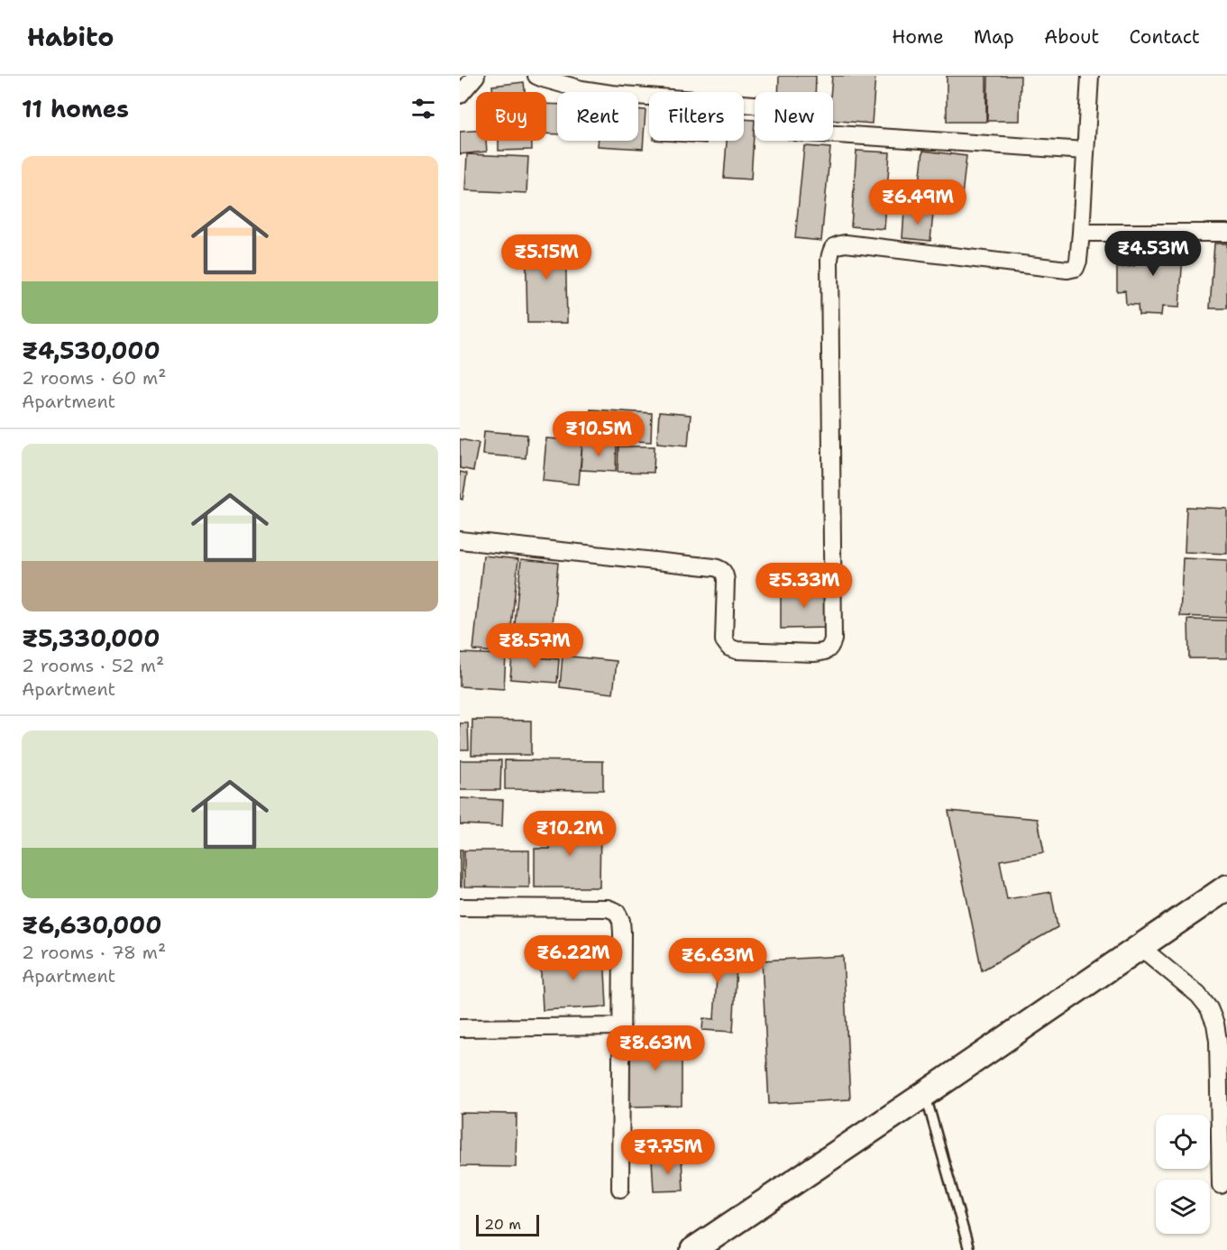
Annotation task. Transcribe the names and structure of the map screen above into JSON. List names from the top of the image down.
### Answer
{
  "scale_bar": "20 m",
  "page": {
    "header": "Habito",
    "nav": [
      "Home",
      "Map",
      "About",
      "Contact"
    ],
    "heading": "11 homes",
    "chip": [
      "Buy",
      "Rent",
      "Filters",
      "New"
    ],
    "list": [
      {
        "name": "₹4,530,000",
        "note": "2 rooms · 60 m² · Apartment"
      },
      {
        "name": "₹5,330,000",
        "note": "2 rooms · 52 m² · Apartment"
      },
      {
        "name": "₹6,630,000",
        "note": "2 rooms · 78 m² · Apartment"
      }
    ],
    "price": [
      "₹6.49M",
      "₹4.53M",
      "₹5.15M",
      "₹10.5M",
      "₹5.33M",
      "₹8.57M",
      "₹10.2M",
      "₹6.22M",
      "₹6.63M",
      "₹8.63M",
      "₹7.75M"
    ],
    "scale": "20 m"
  }
}
